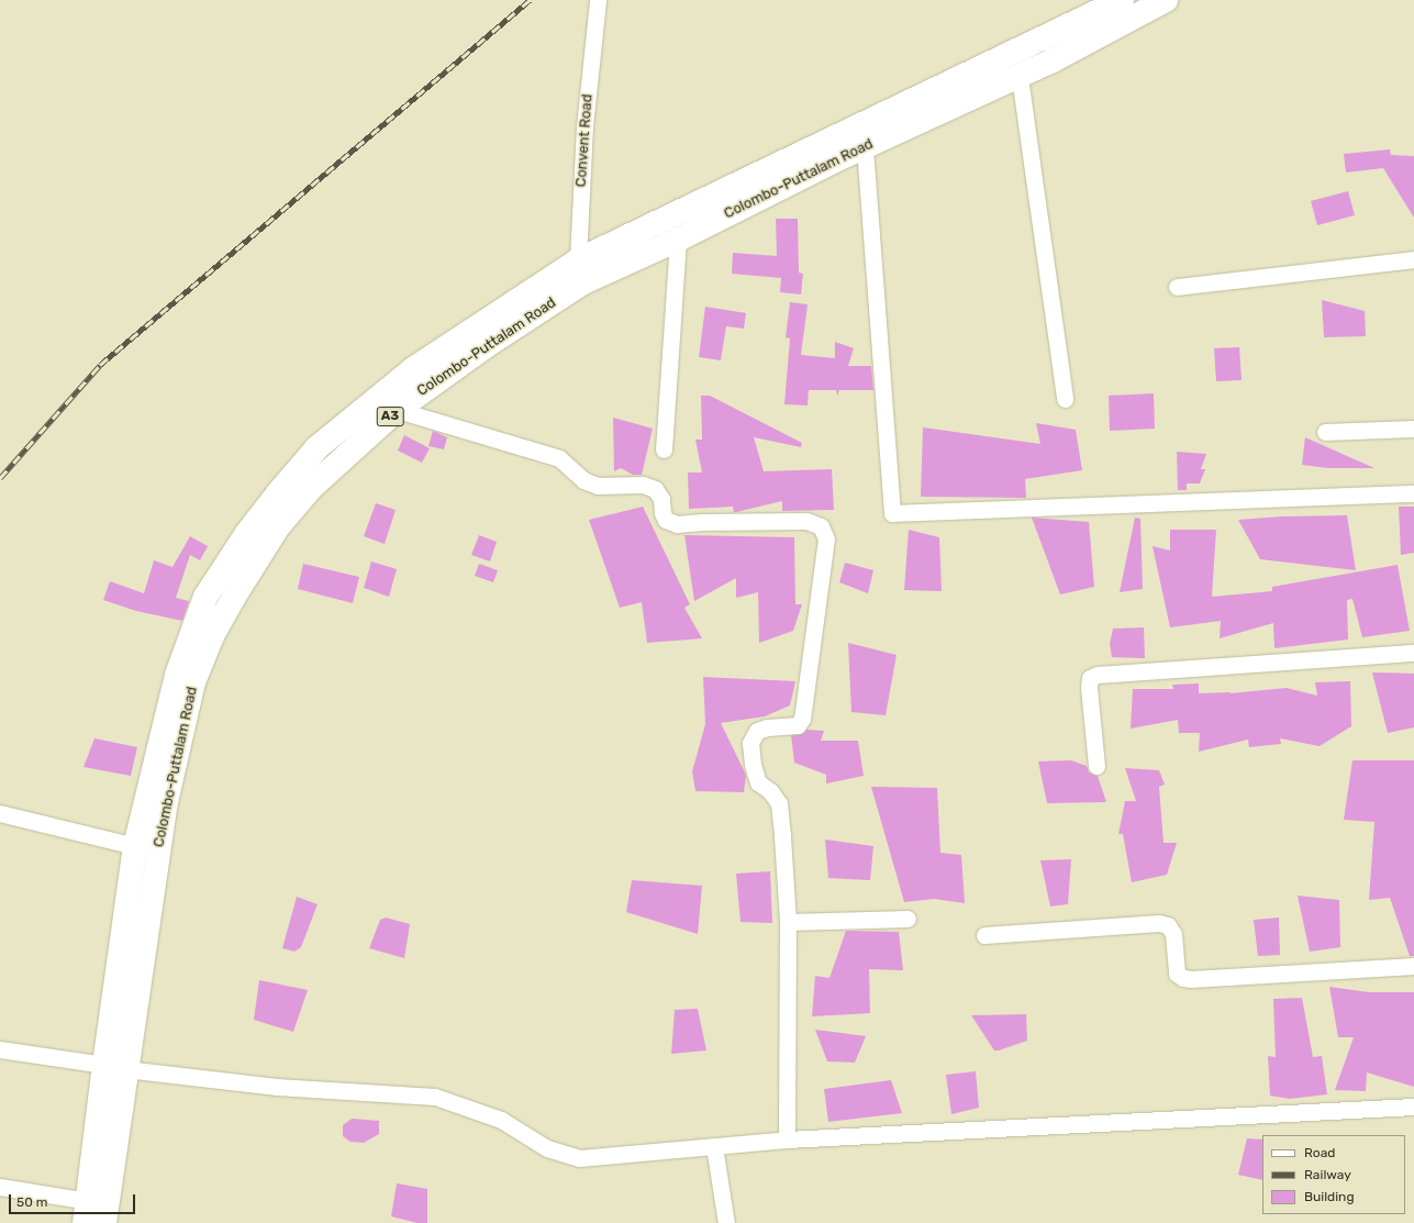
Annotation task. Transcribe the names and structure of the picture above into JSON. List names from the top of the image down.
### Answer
{
  "streets": {
    "highway": ["Colombo-Puttalam Road", "A3"],
    "street": ["Convent Road"]
  },
  "crossings": [
    ["Convent Road", "Colombo-Puttalam Road"]
  ],
  "legend": ["Road", "Railway", "Building"],
  "scale_bar": "50 m"
}
